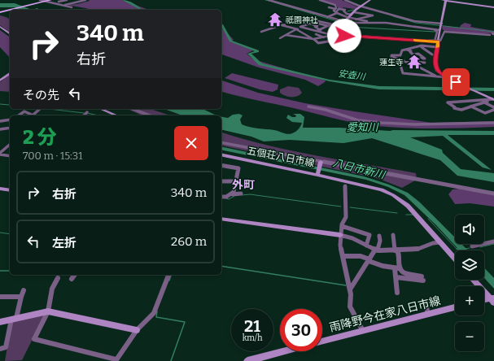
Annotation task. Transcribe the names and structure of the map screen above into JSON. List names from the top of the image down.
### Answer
{
  "streets": {
    "main road": ["五個荘八日市線", "雨降野今在家八日市線"]
  },
  "districts": ["外町"],
  "water": ["安壺川", "愛知川", "八日市新川"],
  "places": {
    "temple": ["祇園神社", "蓮生寺"]
  },
  "page": {
    "turn": ["340 m", "右折"],
    "then": "その先",
    "heading": ["2 分", "700 m · 15:31"],
    "list": [
      {
        "name": "右折",
        "value": "340 m"
      },
      {
        "name": "左折",
        "value": "260 m"
      }
    ],
    "map_buttons": ["+", "−"],
    "speed": "21 km/h",
    "limit": "30"
  }
}
